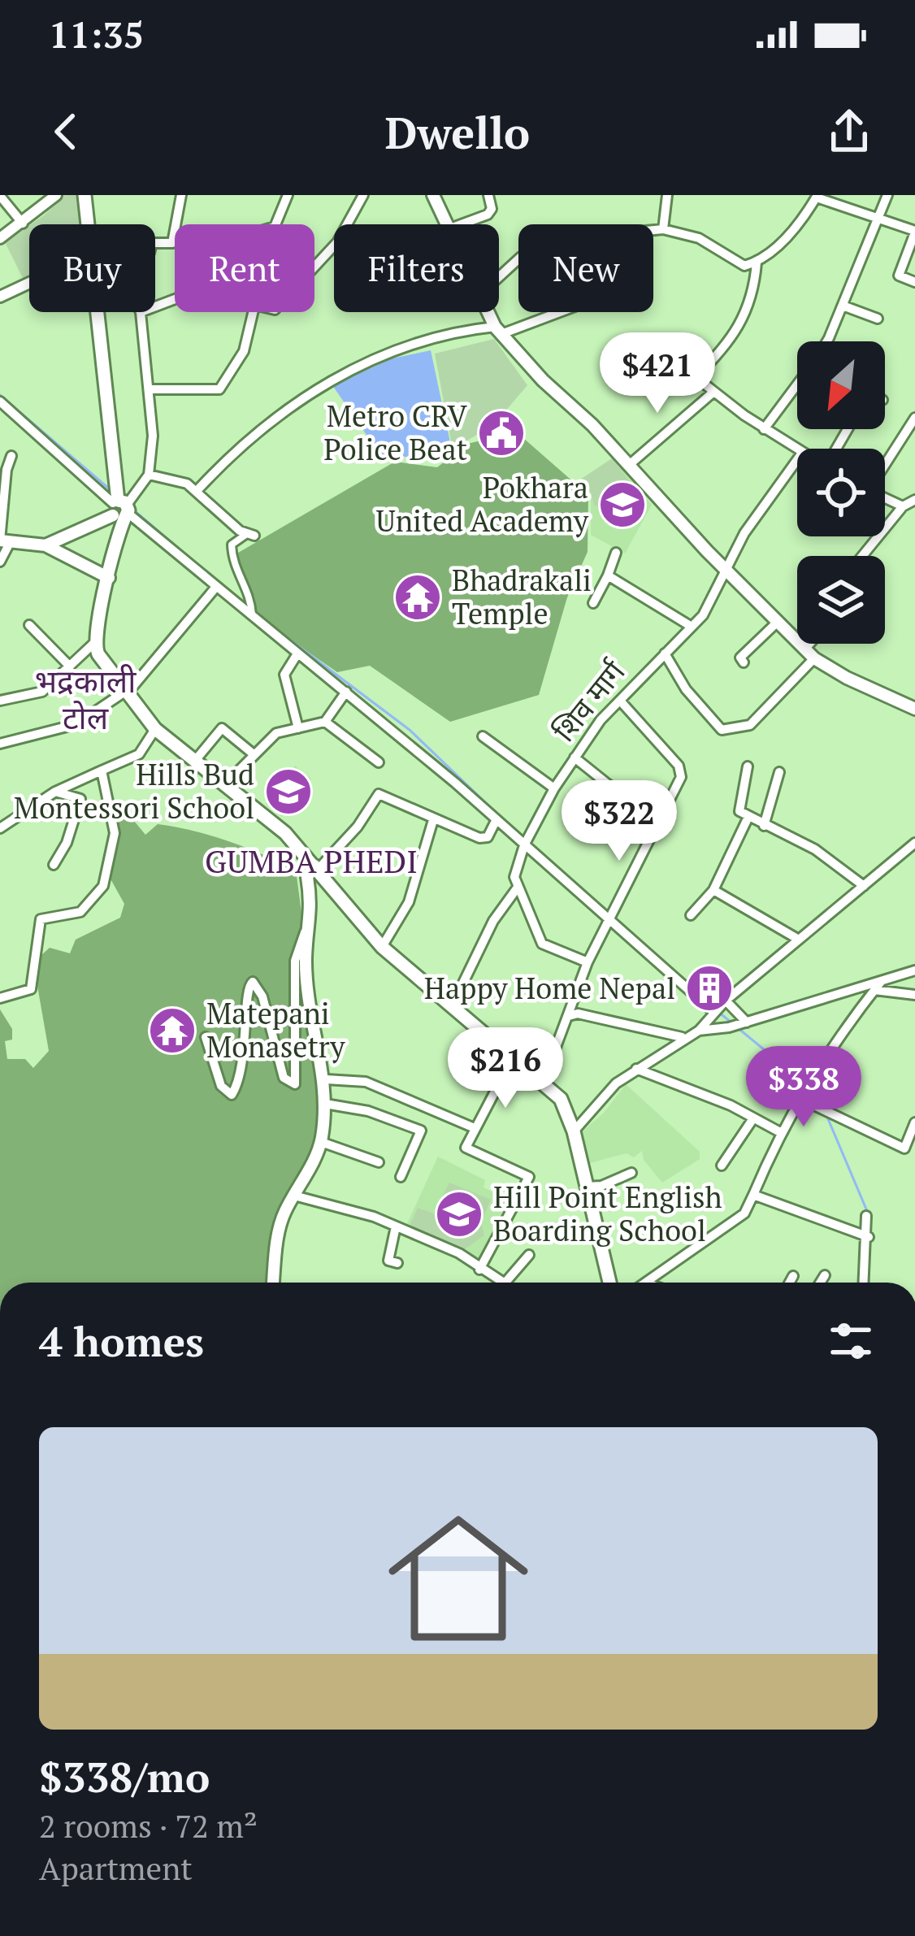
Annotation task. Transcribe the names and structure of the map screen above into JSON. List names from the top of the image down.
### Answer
{
  "streets": {
    "street": ["शिव मार्ग"]
  },
  "districts": ["भद्रकाली टोल", "GUMBA PHEDI"],
  "places": {
    "public building": ["Metro CRV Police Beat"],
    "school or university": ["Pokhara United Academy", "Hills Bud Montessori School", "Hill Point English Boarding School"],
    "temple": ["Bhadrakali Temple", "Matepani Monasetry"],
    "building": ["Happy Home Nepal"]
  },
  "north": "bottom left",
  "page": {
    "status": "11:35",
    "header": "Dwello",
    "chip": [
      "Buy",
      "Rent",
      "Filters",
      "New"
    ],
    "price": [
      "$421",
      "$322",
      "$216",
      "$338"
    ],
    "heading": "4 homes",
    "list": [
      {
        "name": "$338/mo",
        "note": "2 rooms · 72 m² · Apartment"
      }
    ]
  }
}
